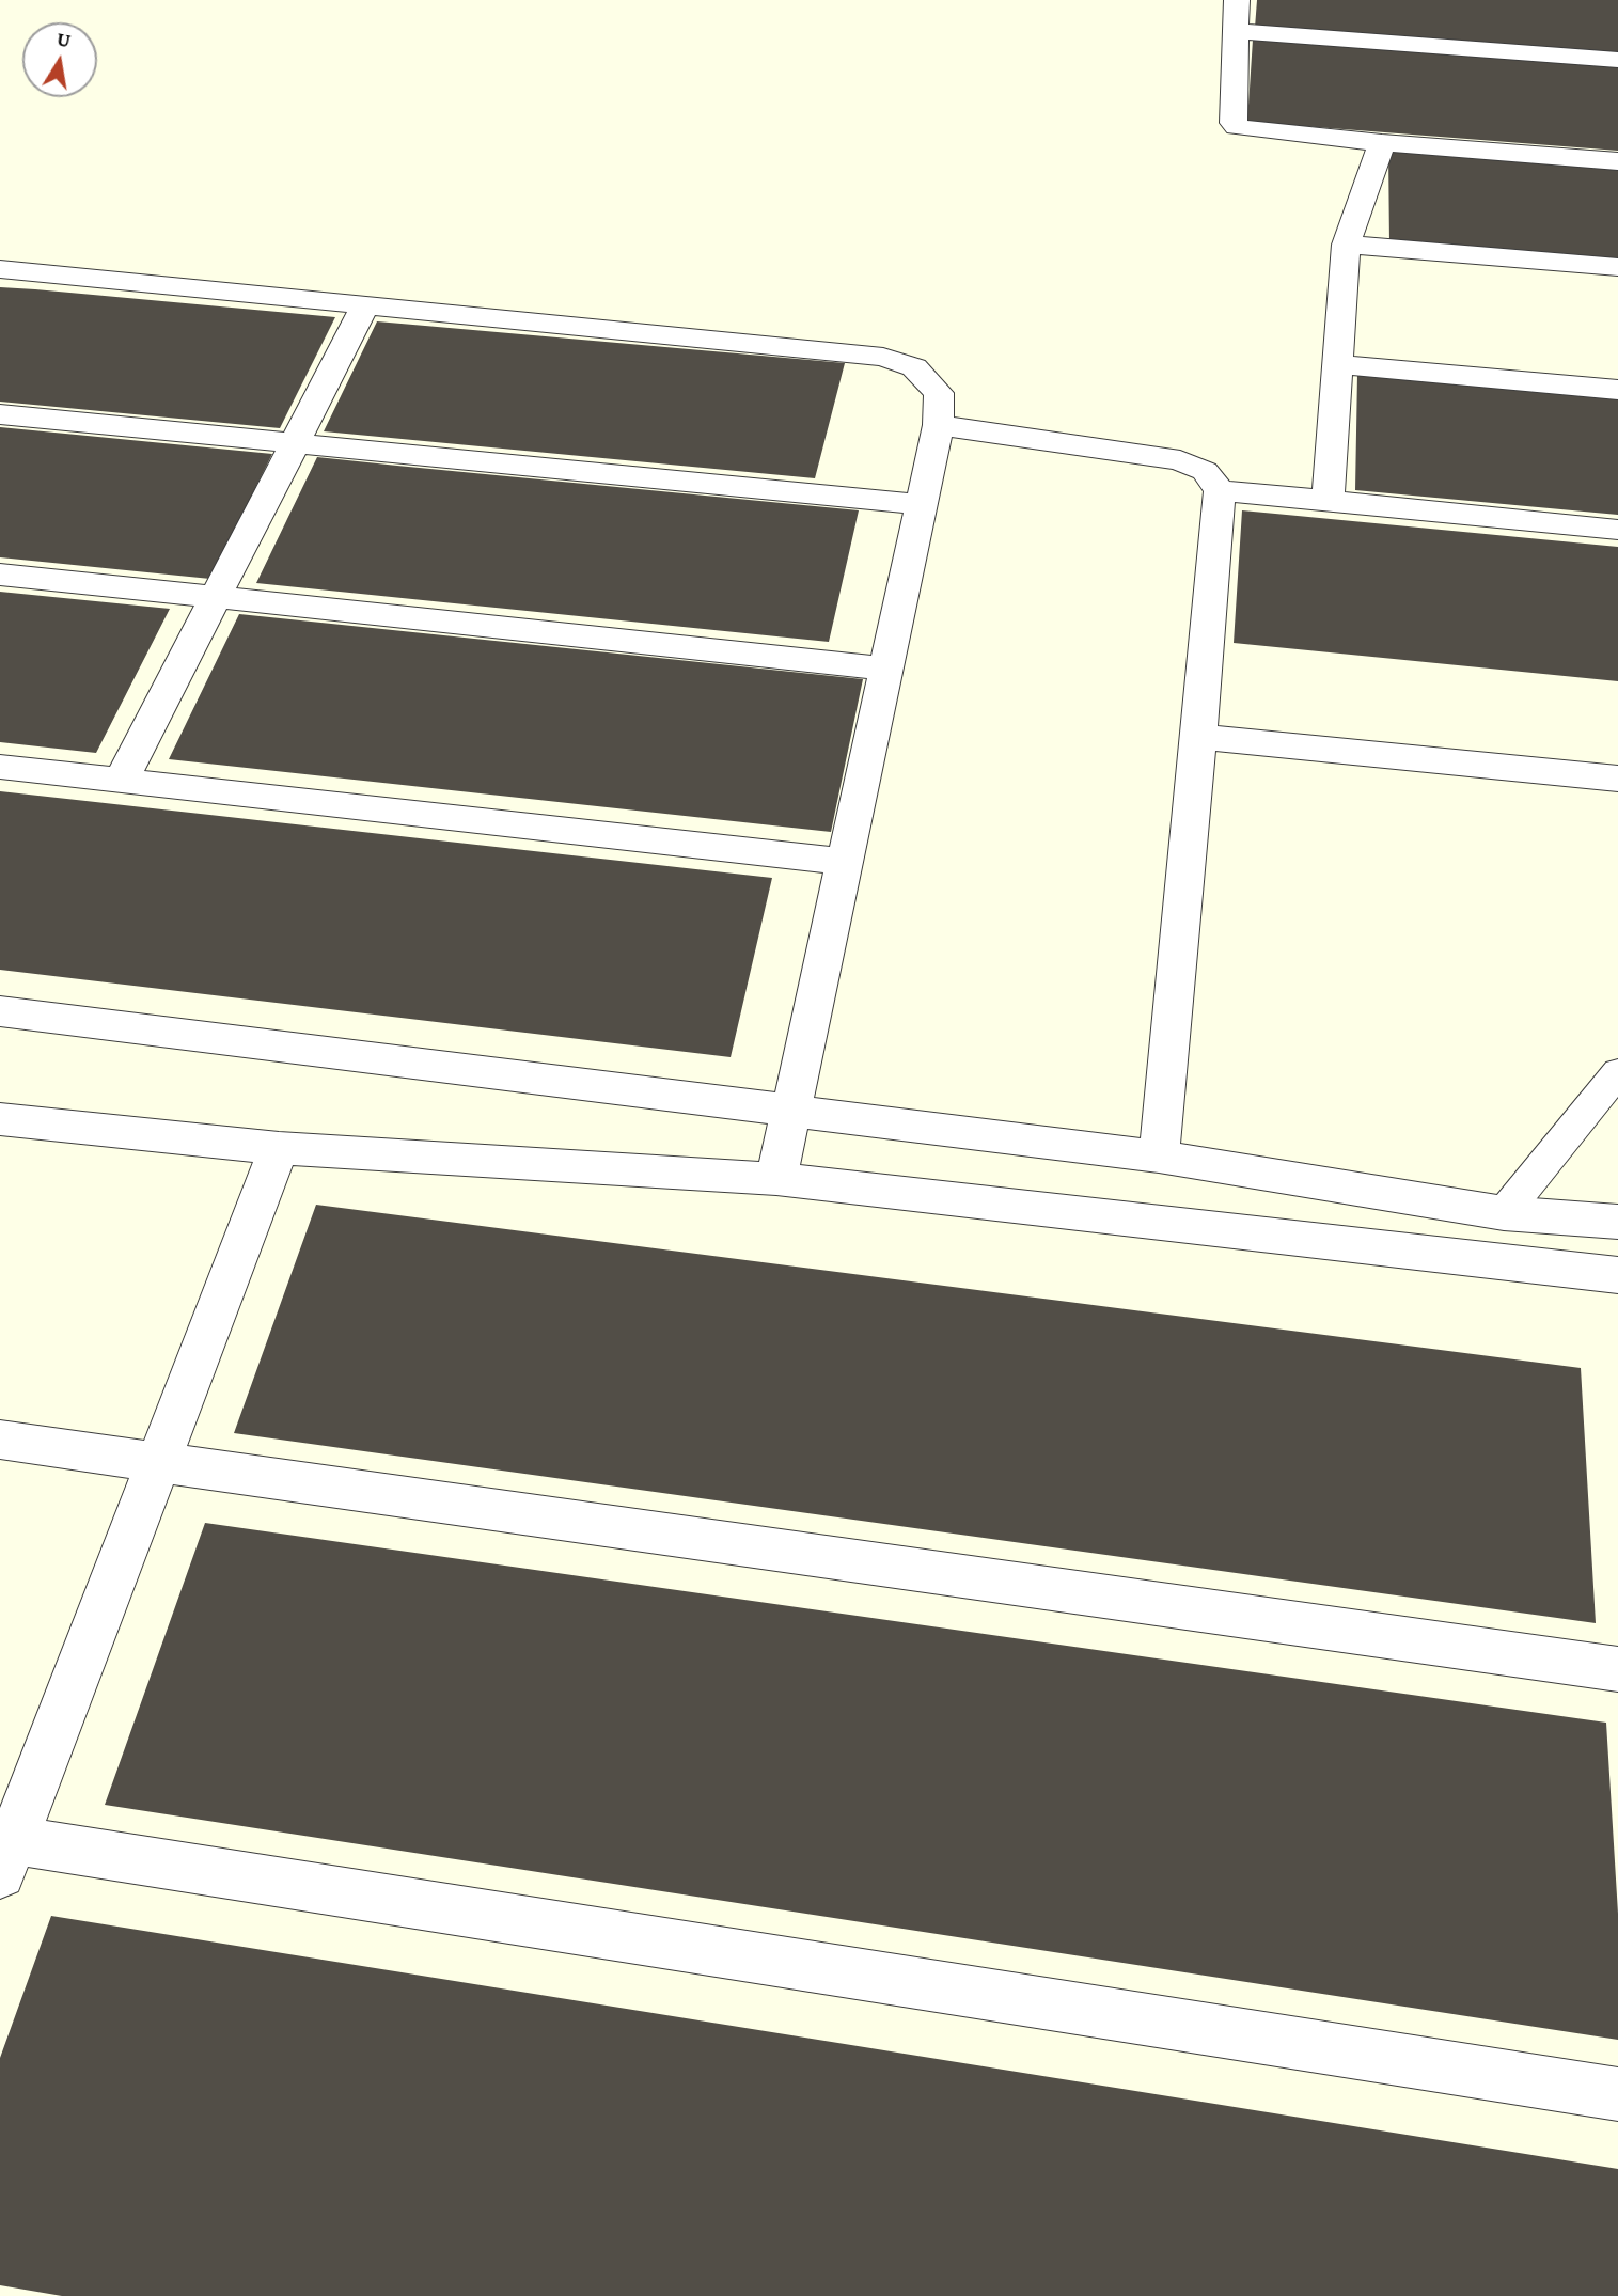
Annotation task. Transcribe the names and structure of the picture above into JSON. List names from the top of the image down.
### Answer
{
  "north": "top"
}
